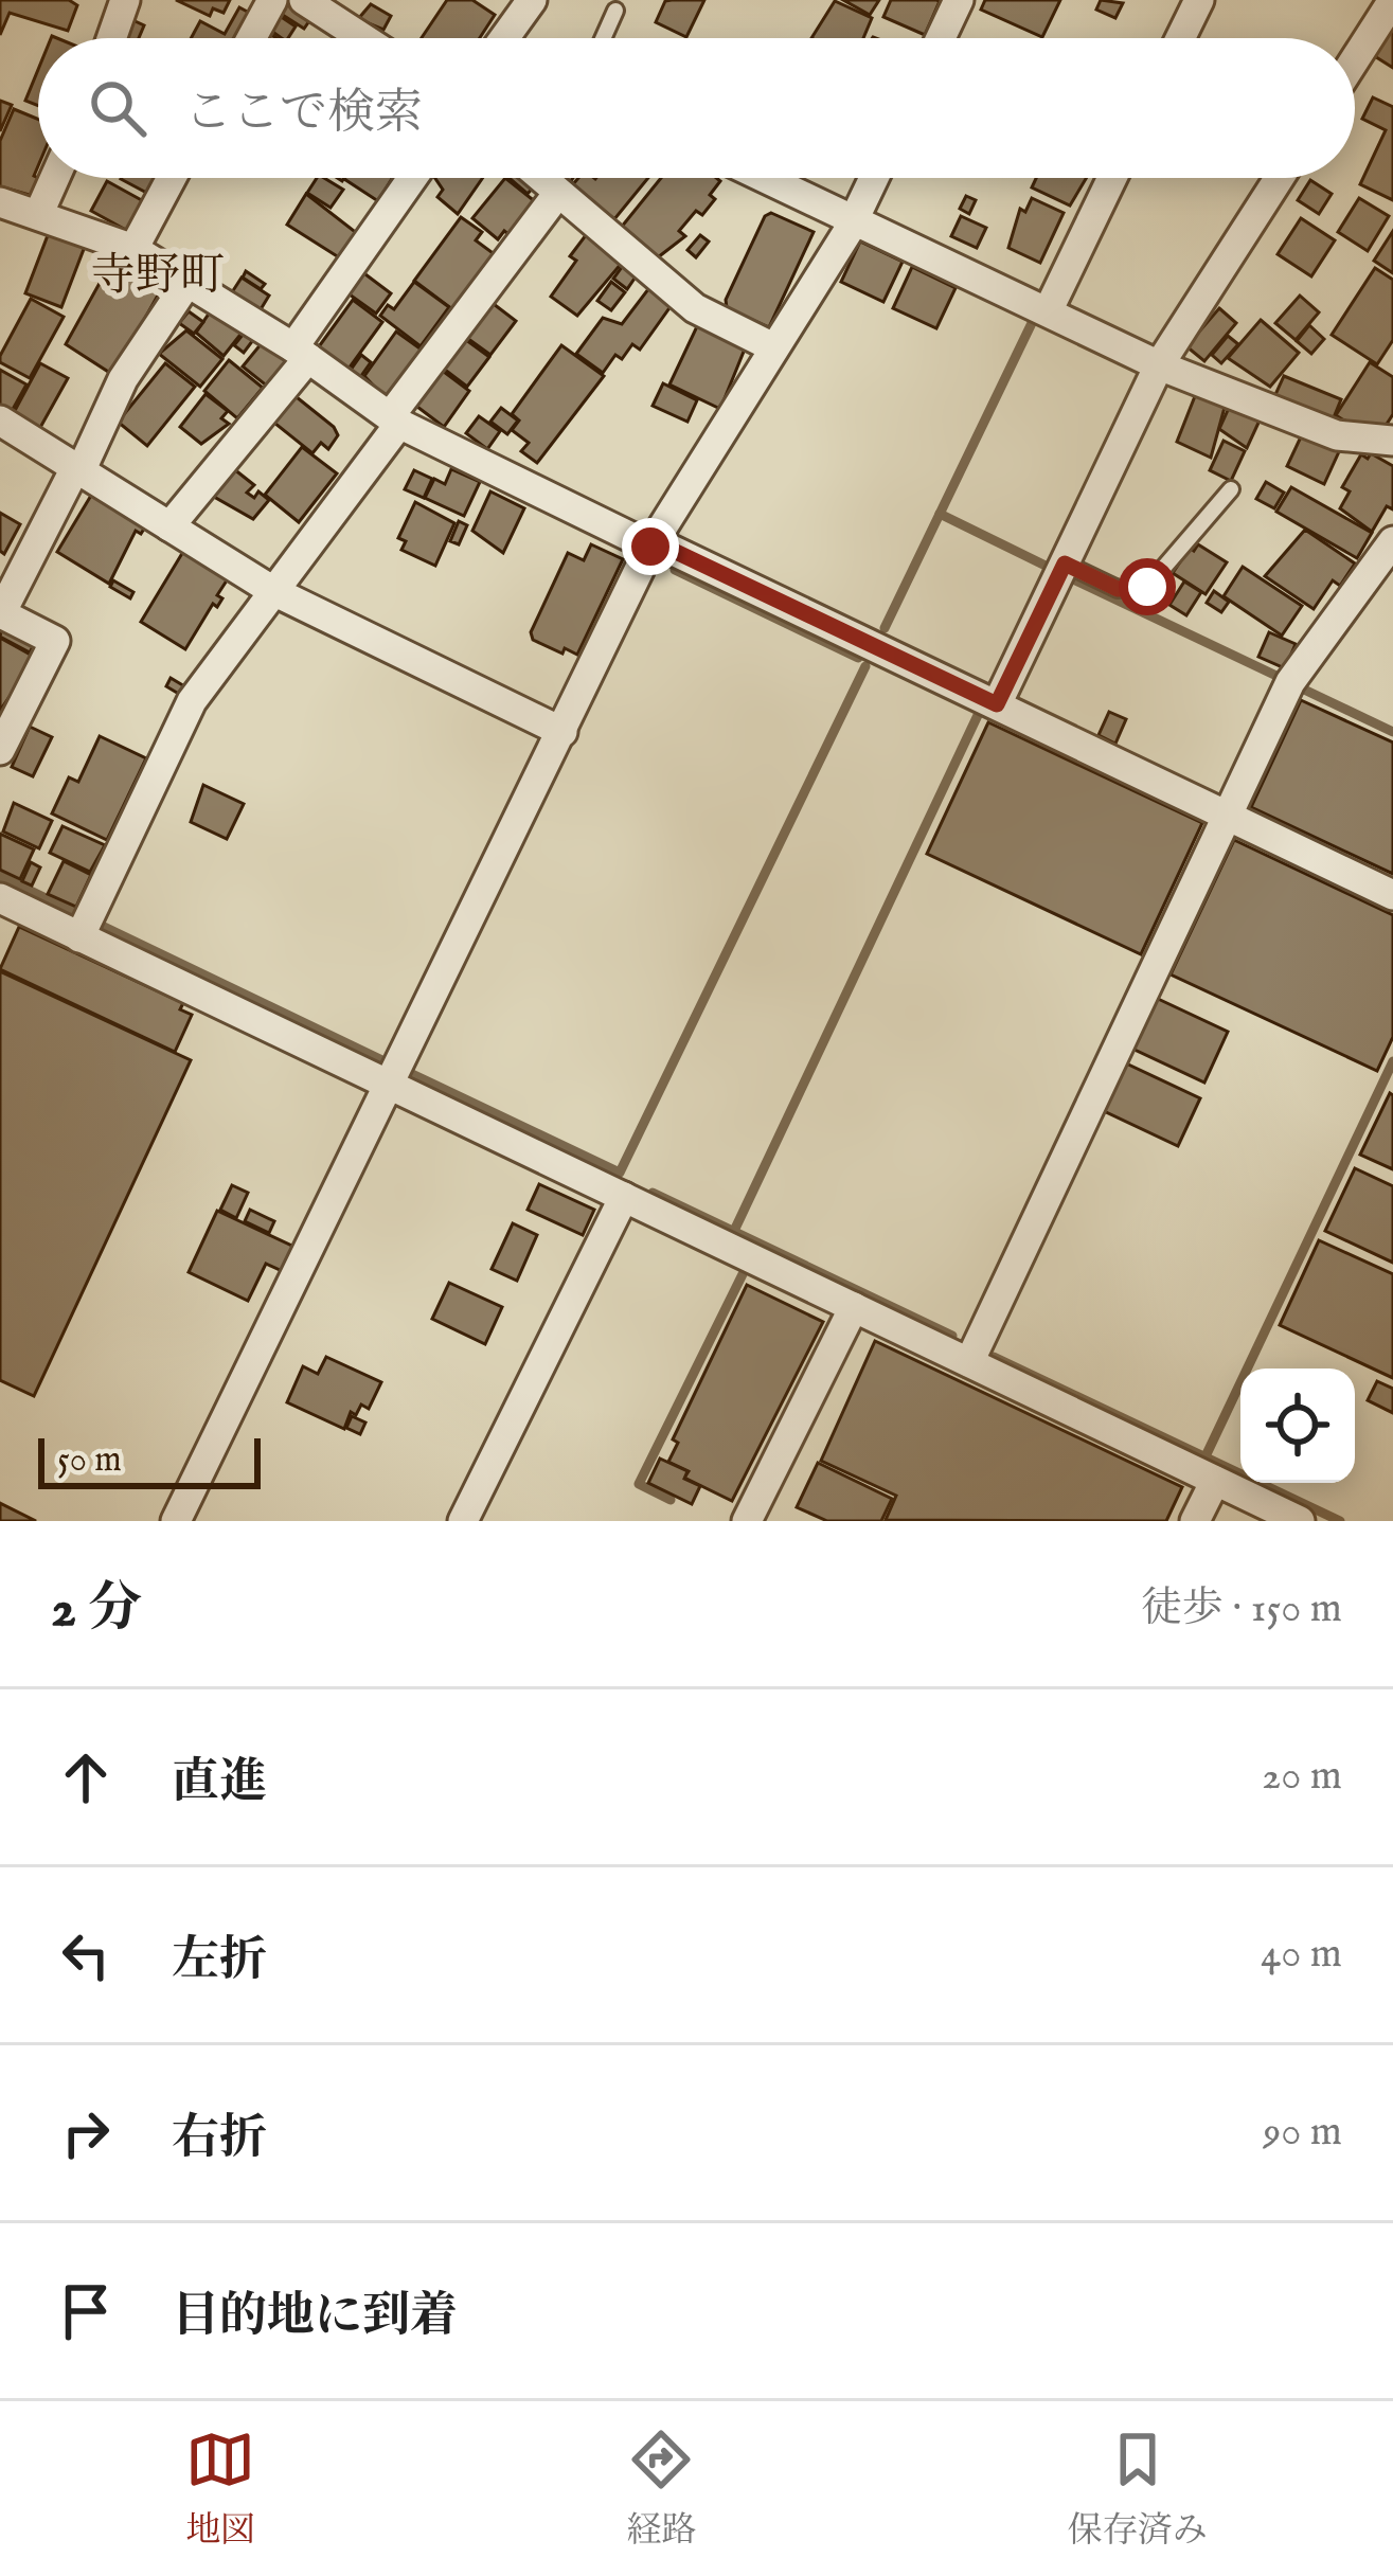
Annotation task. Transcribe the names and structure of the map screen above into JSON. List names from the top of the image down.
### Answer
{
  "districts": ["寺野町"],
  "scale_bar": "50 m",
  "page": {
    "search": "ここで検索",
    "scale": "50 m",
    "heading": ["2 分", "徒歩 · 150 m"],
    "list": [
      ["直進", "20 m"],
      ["左折", "40 m"],
      ["右折", "90 m"],
      "目的地に到着"
    ],
    "nav": ["地図", "経路", "保存済み"]
  }
}
